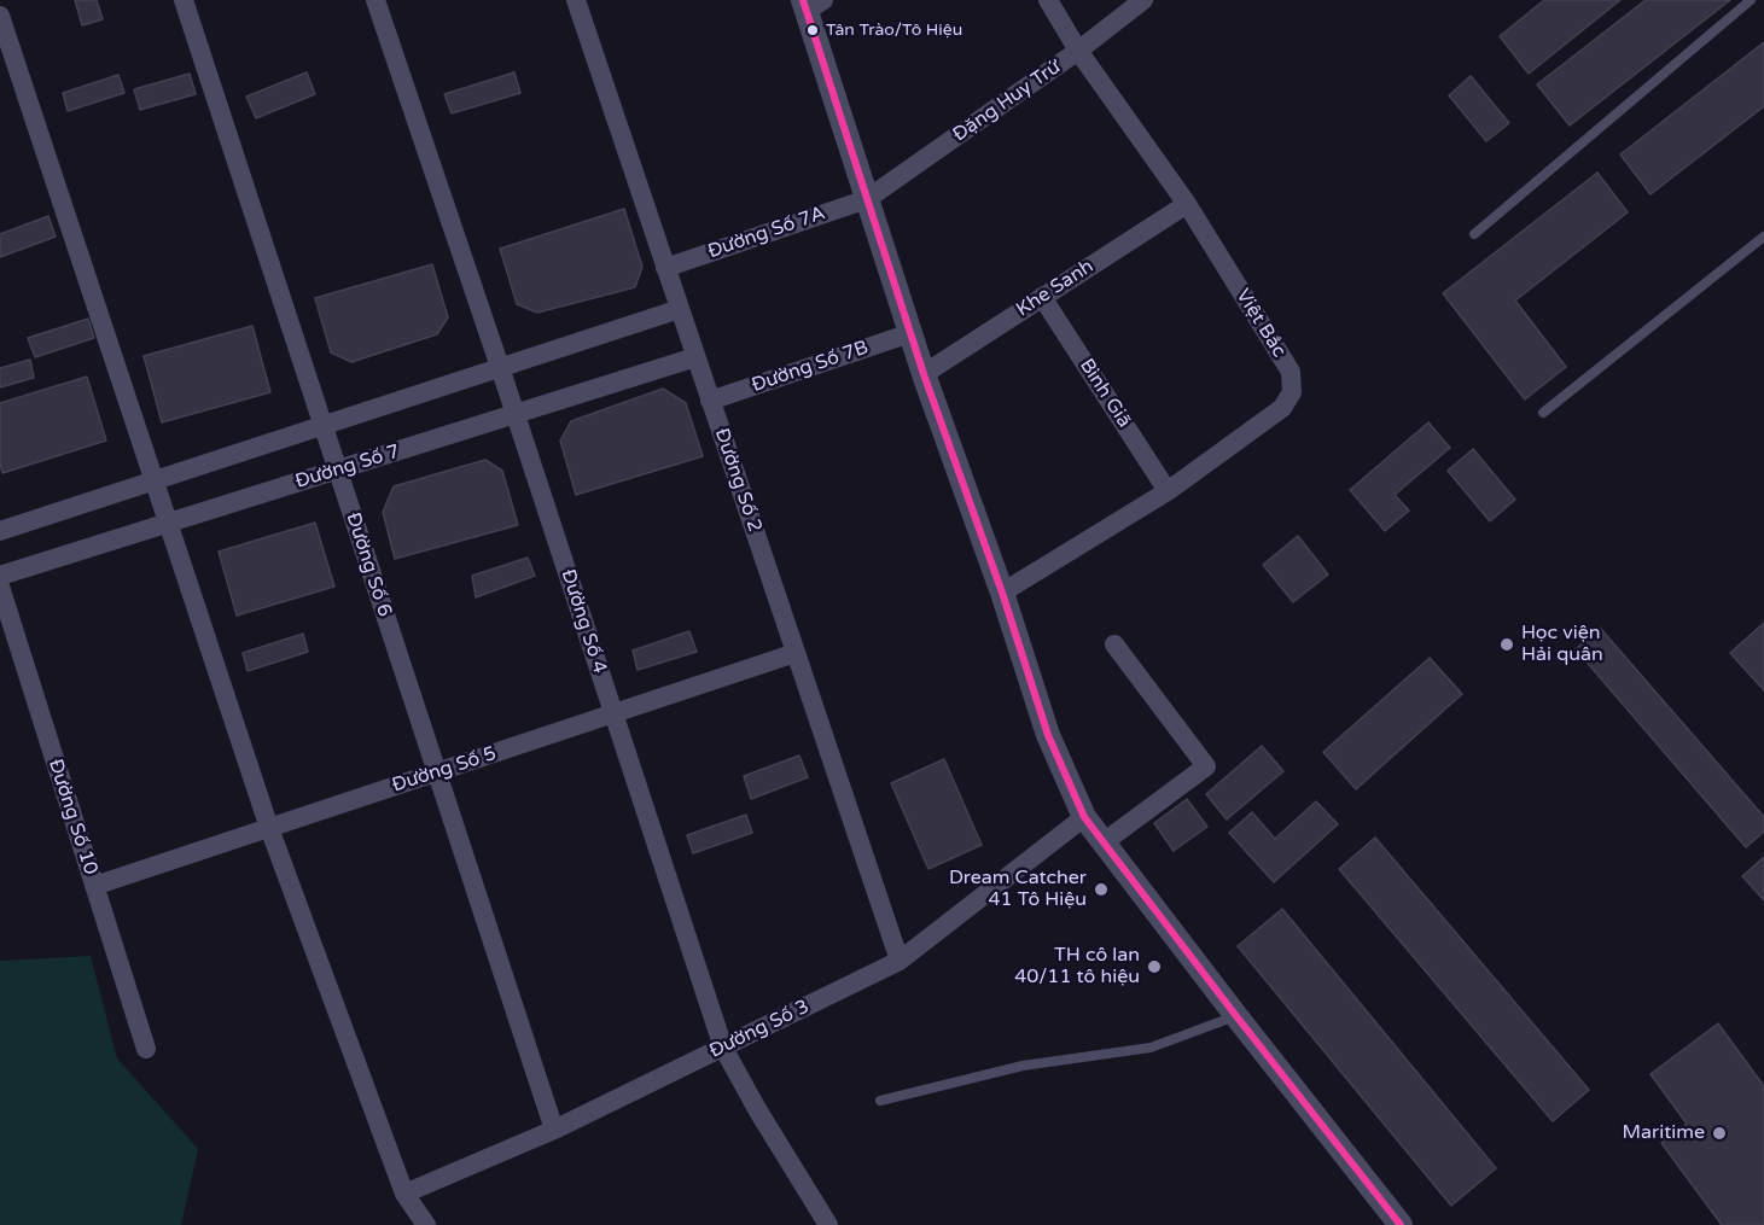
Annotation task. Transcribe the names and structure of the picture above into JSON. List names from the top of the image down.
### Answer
{
  "streets": {
    "street": [
      "Đặng Huy Trứ",
      "Đường Số 7A",
      "Khe Sanh",
      "Việt Bắc",
      "Đường Số 7B",
      "Bình Giã",
      "Đường Số 7",
      "Đường Số 2",
      "Đường Số 6",
      "Đường Số 4",
      "Đường Số 5",
      "Đường Số 10",
      "Đường Số 3"
    ]
  },
  "crossings": [
    ["Đặng Huy Trứ", "Đường Số 7A"],
    ["Đặng Huy Trứ", "Việt Bắc"],
    ["Đường Số 7A", "Đường Số 2"],
    ["Khe Sanh", "Việt Bắc"],
    ["Khe Sanh", "Bình Giã"],
    ["Việt Bắc", "Bình Giã"],
    ["Đường Số 7B", "Đường Số 2"],
    ["Đường Số 7", "Đường Số 2"],
    ["Đường Số 7", "Đường Số 6"],
    ["Đường Số 7", "Đường Số 4"],
    ["Đường Số 2", "Đường Số 5"],
    ["Đường Số 2", "Đường Số 3"],
    ["Đường Số 6", "Đường Số 5"],
    ["Đường Số 6", "Đường Số 3"],
    ["Đường Số 4", "Đường Số 5"],
    ["Đường Số 4", "Đường Số 3"],
    ["Đường Số 5", "Đường Số 10"]
  ],
  "places": [
    "Tân Trào/Tô Hiệu",
    "Học viện Hải quân",
    "Dream Catcher 41 Tô Hiệu",
    "TH cô lan 40/11 tô hiệu",
    "Maritime"
  ]
}
